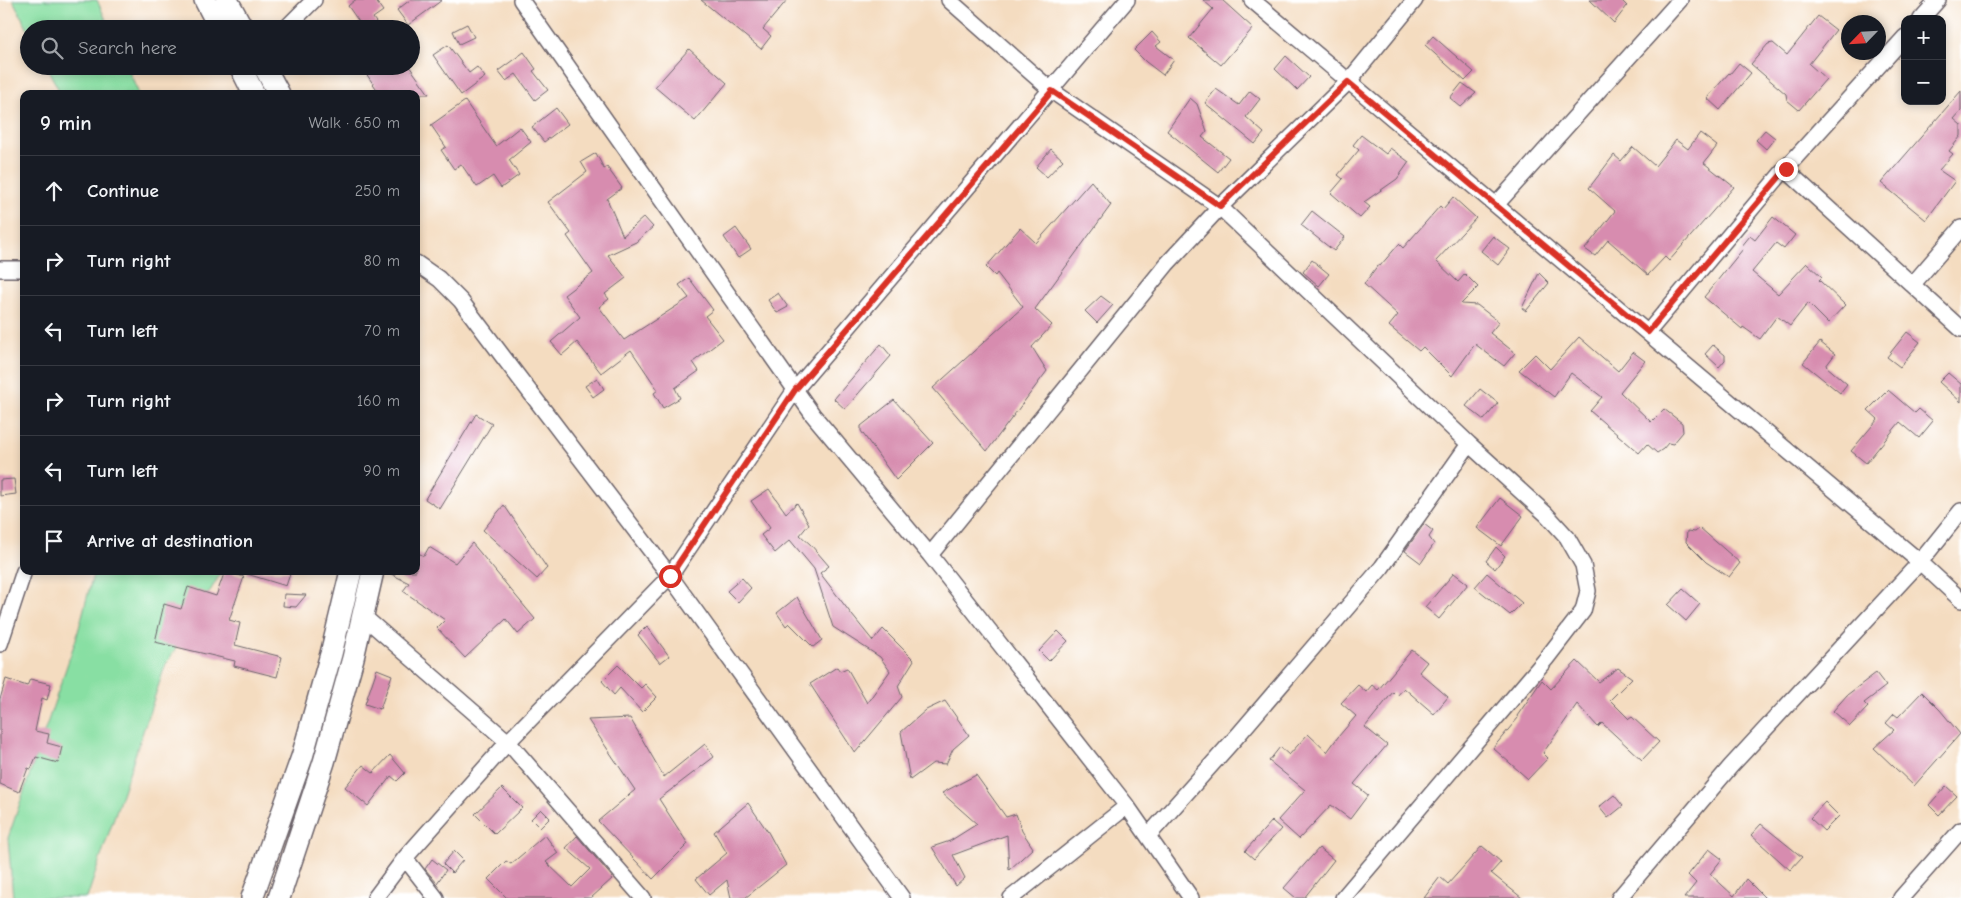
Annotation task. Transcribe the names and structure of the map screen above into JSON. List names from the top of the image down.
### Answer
{
  "north": "bottom left",
  "page": {
    "map_buttons": ["+", "−"],
    "search": "Search here",
    "heading": ["9 min", "Walk · 650 m"],
    "list": [
      ["Continue", "250 m"],
      ["Turn right", "80 m"],
      ["Turn left", "70 m"],
      ["Turn right", "160 m"],
      ["Turn left", "90 m"],
      "Arrive at destination"
    ]
  }
}
